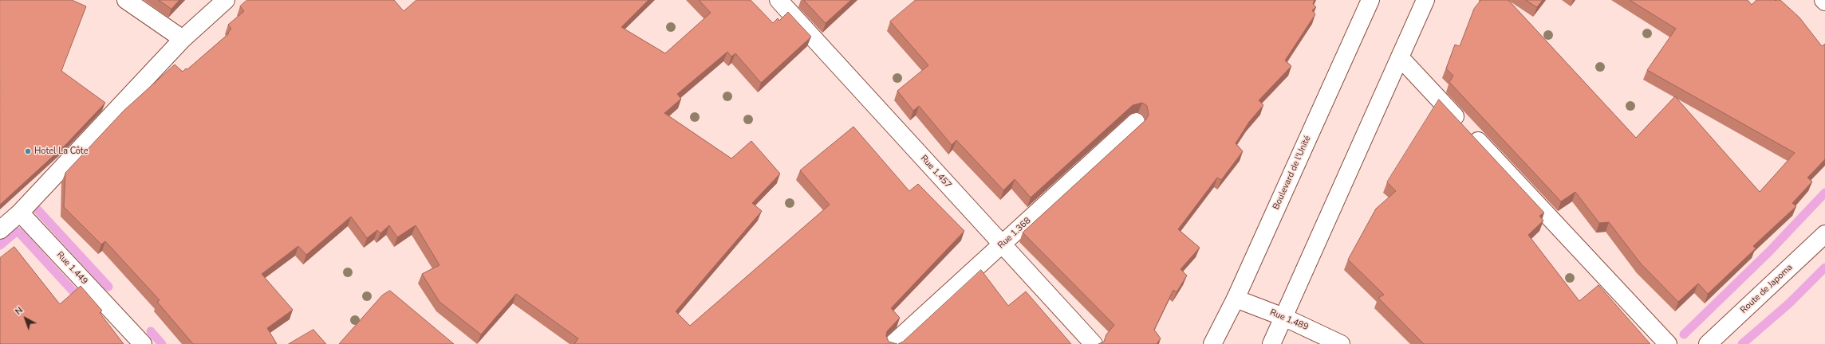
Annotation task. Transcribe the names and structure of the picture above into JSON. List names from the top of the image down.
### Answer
{
  "streets": {
    "street": [
      "Rue 1.457",
      "Boulevard de l'Unité",
      "Rue 1.368",
      "Rue 1.449",
      "Route de Japoma",
      "Rue 1.489"
    ]
  },
  "crossings": [
    ["Rue 1.457", "Rue 1.368"],
    ["Boulevard de l'Unité", "Rue 1.489"]
  ],
  "places": ["Hotel La Côte"],
  "north": "top left"
}
